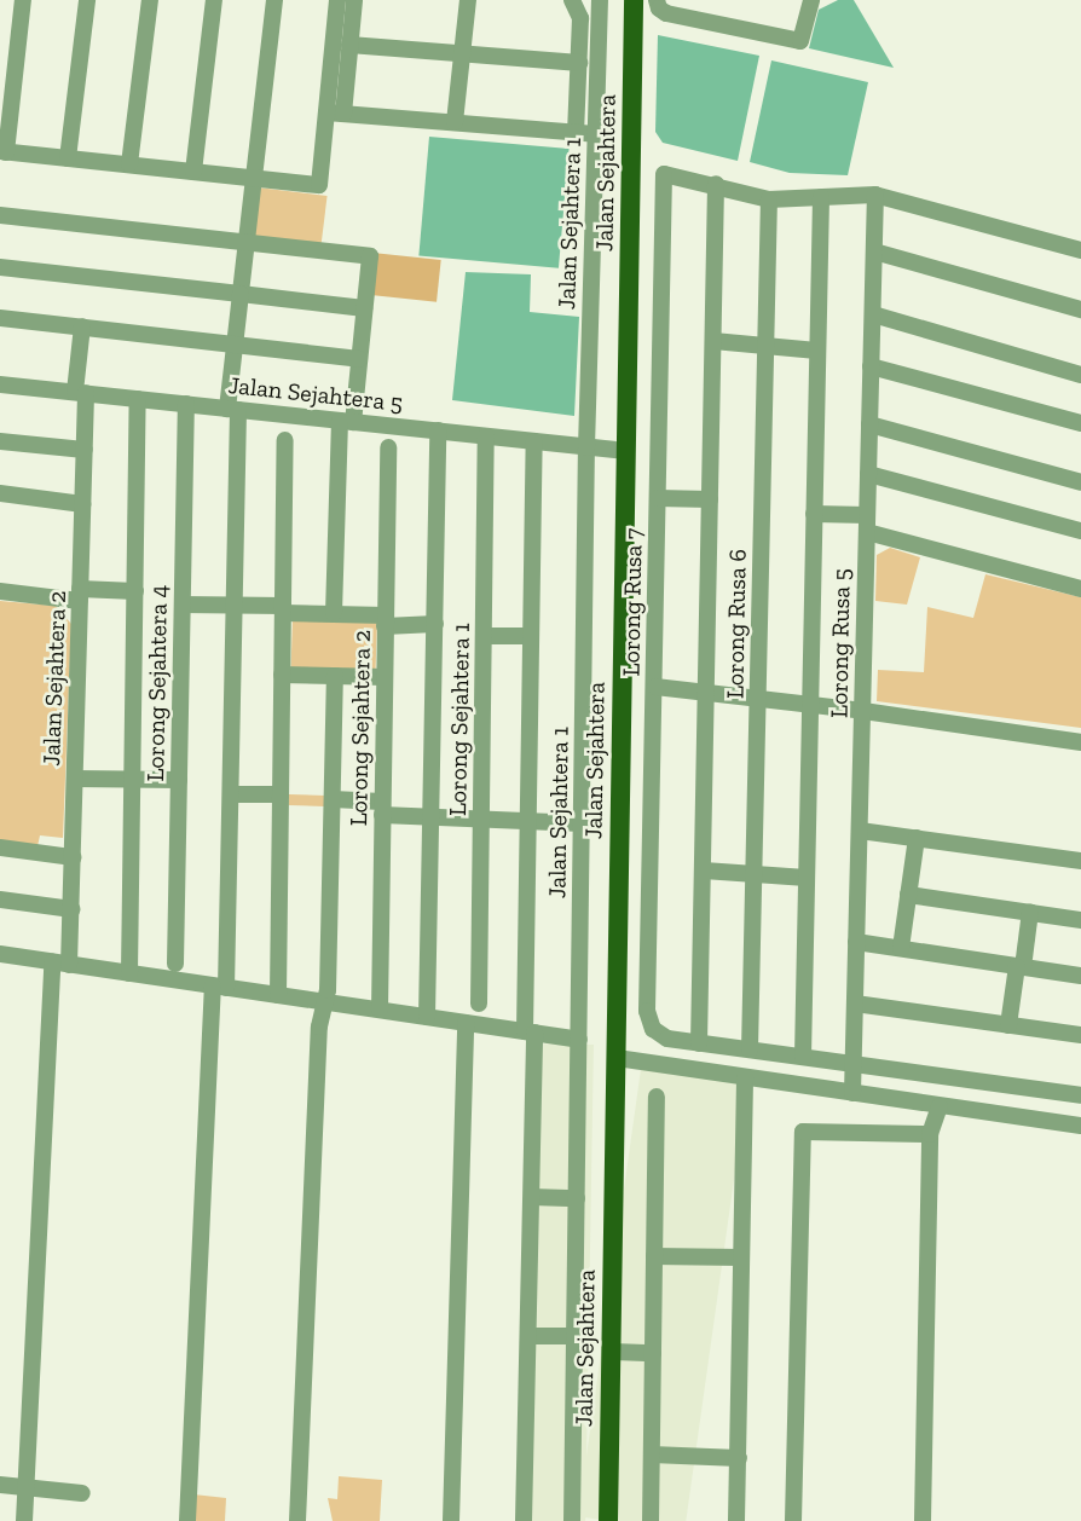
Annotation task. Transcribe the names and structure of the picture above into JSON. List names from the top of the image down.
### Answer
{
  "streets": {
    "main road": ["Jalan Sejahtera"],
    "street": [
      "Jalan Sejahtera 1",
      "Jalan Sejahtera 5",
      "Lorong Rusa 7",
      "Lorong Rusa 6",
      "Lorong Rusa 5",
      "Jalan Sejahtera 2",
      "Lorong Sejahtera 4",
      "Lorong Sejahtera 1",
      "Lorong Sejahtera 2"
    ]
  },
  "crossings": [
    ["Jalan Sejahtera", "Jalan Sejahtera 5"],
    ["Jalan Sejahtera 1", "Jalan Sejahtera 5"],
    ["Jalan Sejahtera 5", "Jalan Sejahtera 2"],
    ["Jalan Sejahtera 5", "Lorong Sejahtera 4"],
    ["Jalan Sejahtera 5", "Lorong Sejahtera 1"]
  ]
}
